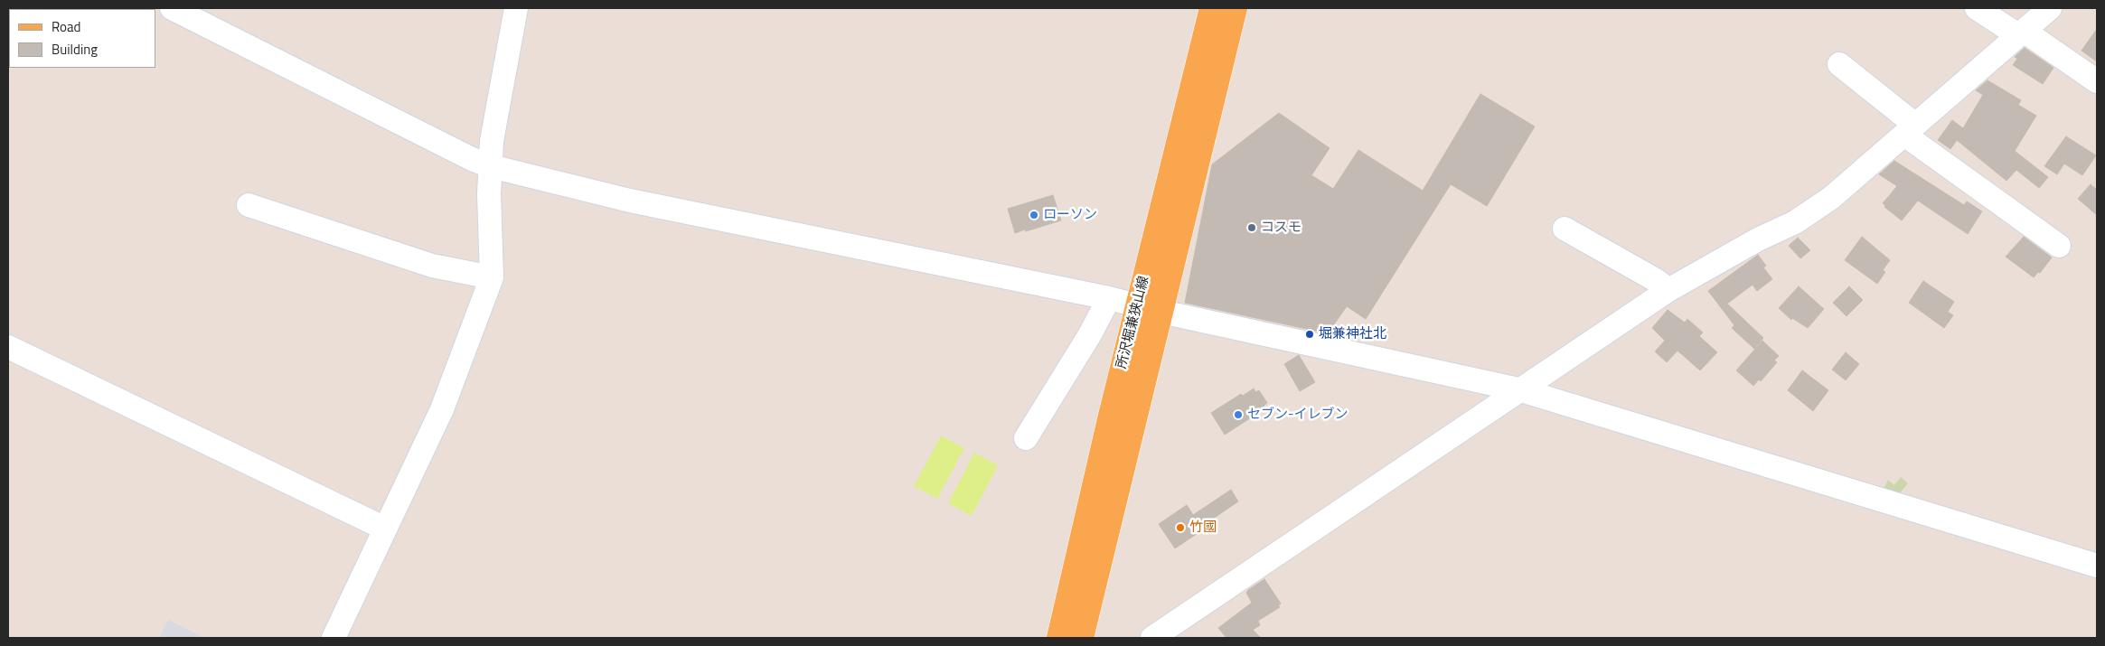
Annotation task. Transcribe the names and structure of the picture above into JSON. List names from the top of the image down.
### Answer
{
  "streets": {
    "main road": ["所沢堀兼狭山線"]
  },
  "places": [
    "ローソン",
    "コスモ",
    "堀兼神社北",
    "セブン-イレブン",
    "竹國"
  ],
  "legend": ["Road", "Building"]
}
